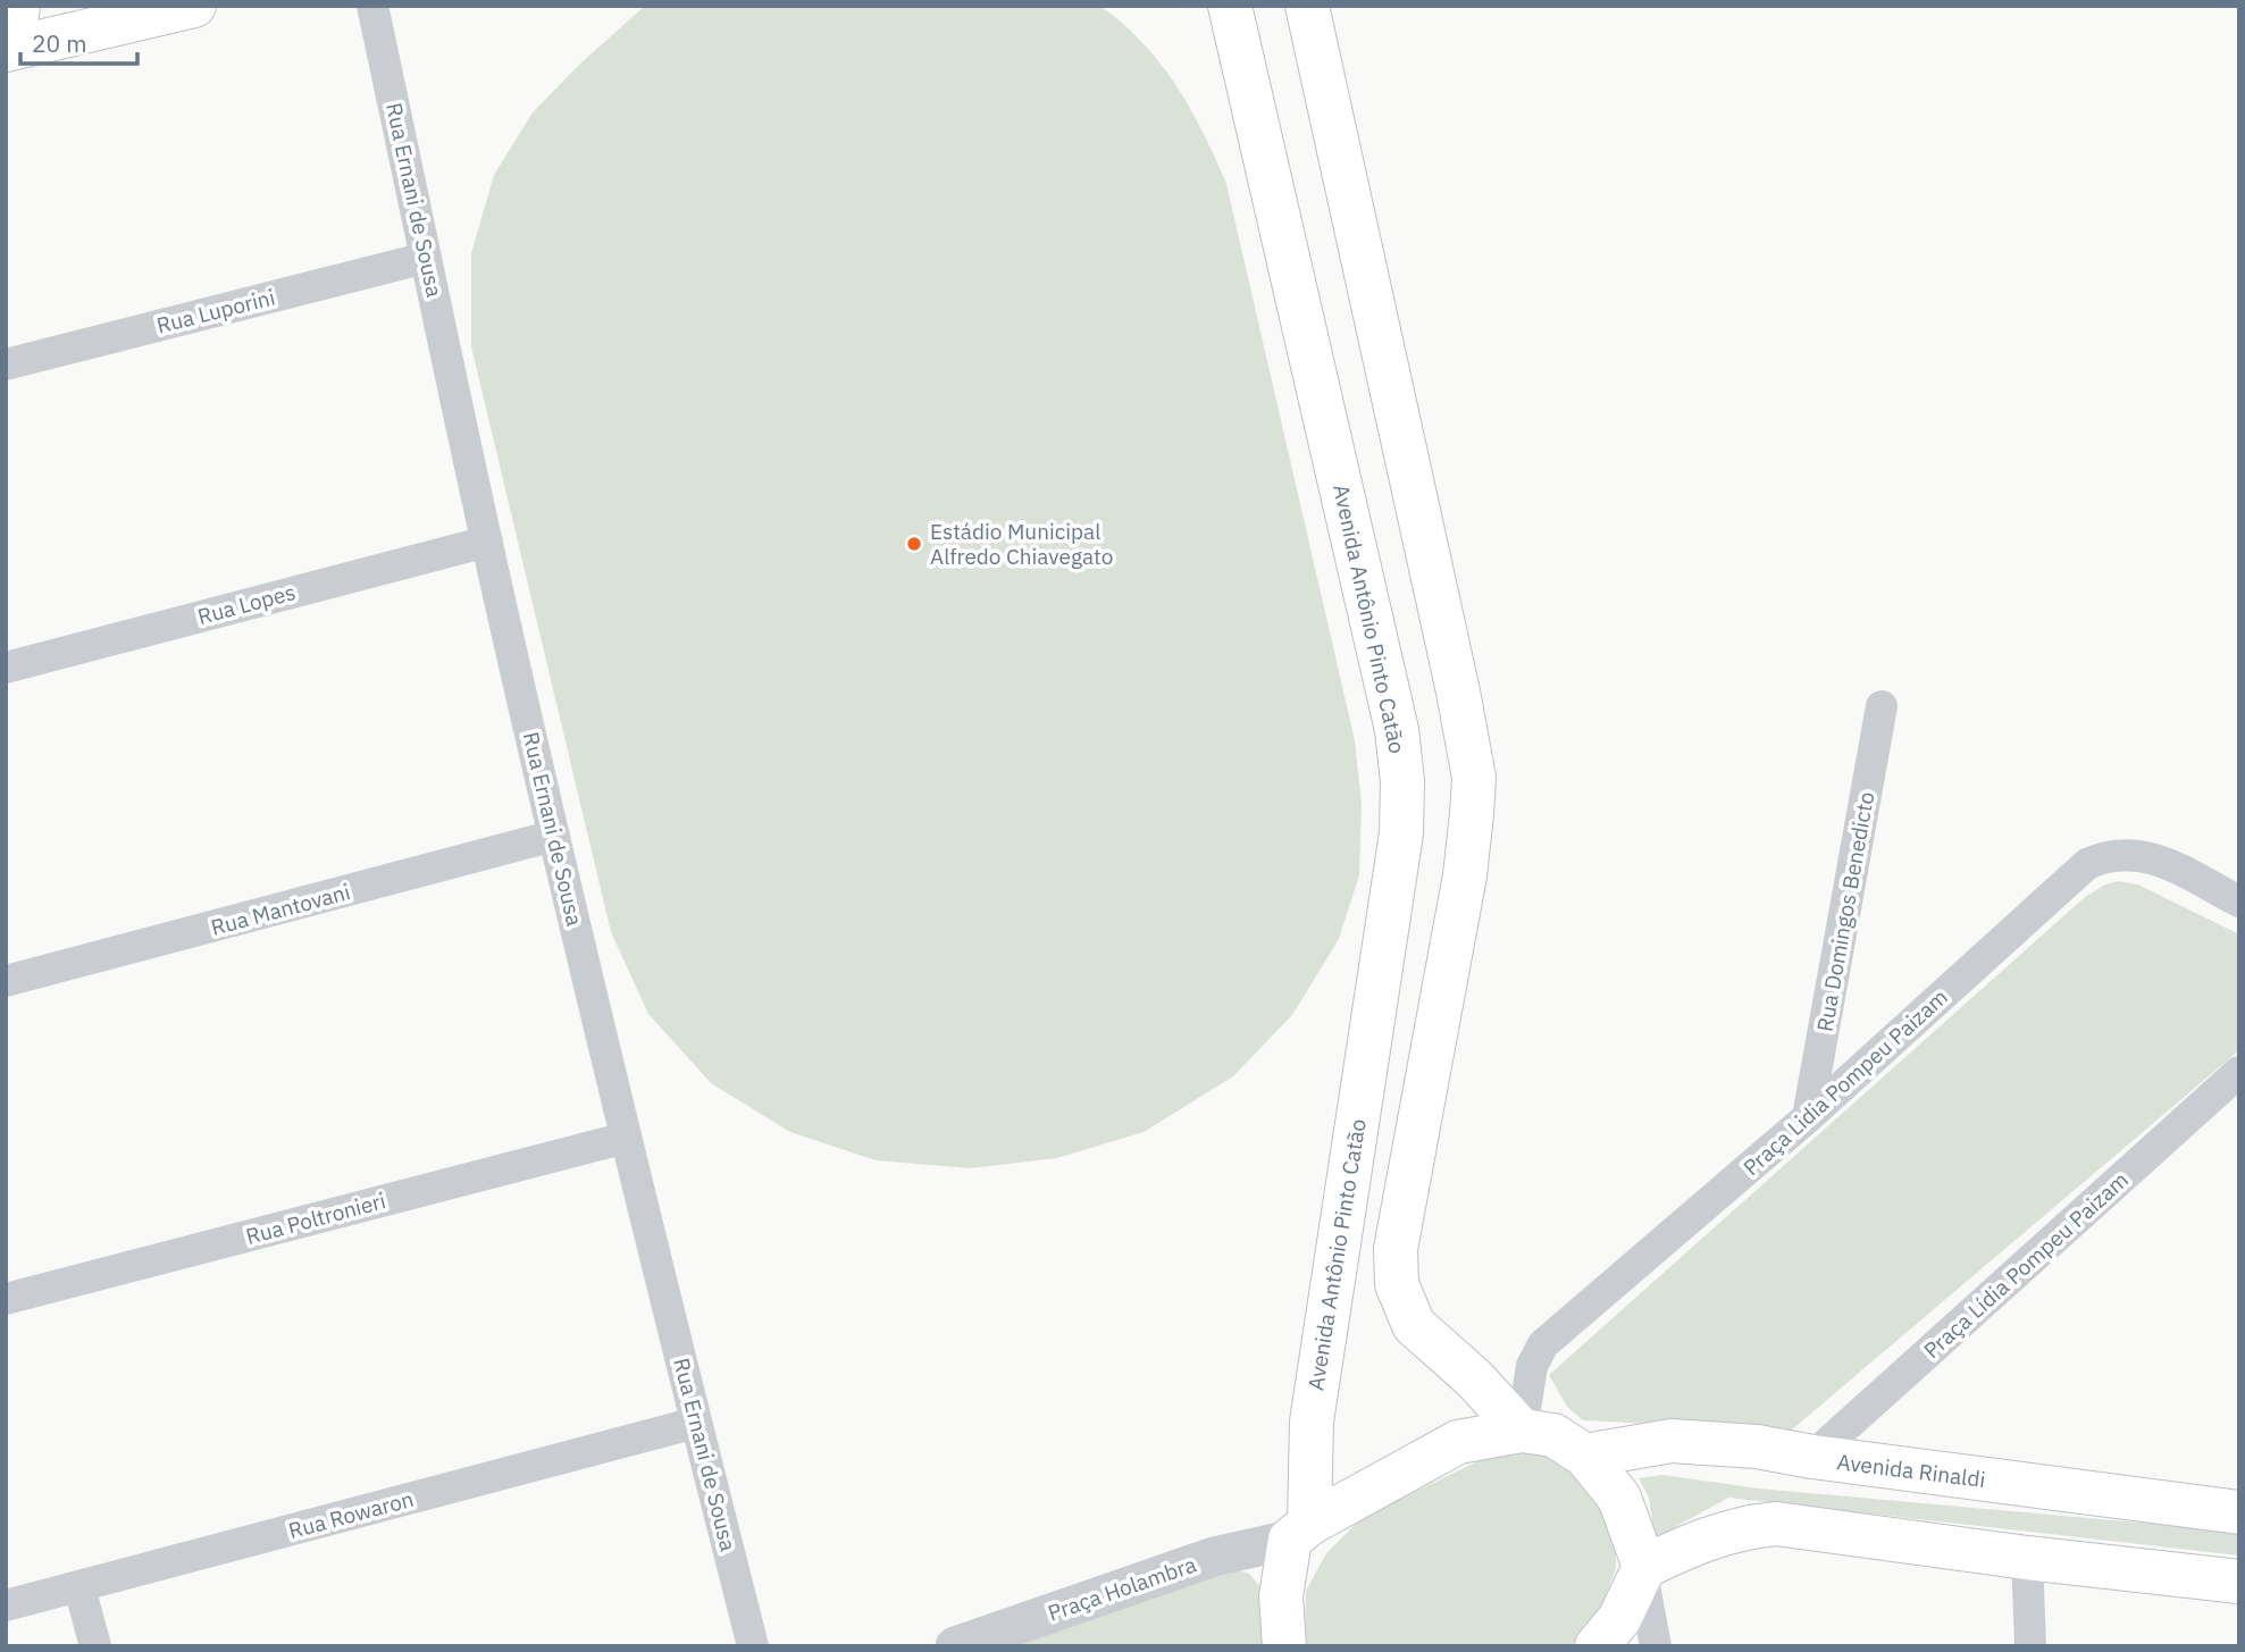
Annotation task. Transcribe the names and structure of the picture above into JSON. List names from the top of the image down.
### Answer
{
  "streets": {
    "main road": ["Avenida Antônio Pinto Catão", "Avenida Rinaldi"],
    "street": [
      "Rua Ernani de Sousa",
      "Rua Luporini",
      "Rua Lopes",
      "Rua Mantovani",
      "Rua Domingos Benedicto",
      "Praça Lidia Pompeu Paizam",
      "Rua Poltronieri",
      "Praça Lídia Pompeu Paizam",
      "Rua Rowaron",
      "Praça Holambra"
    ]
  },
  "crossings": [
    ["Rua Ernani de Sousa", "Rua Luporini"],
    ["Rua Ernani de Sousa", "Rua Lopes"],
    ["Rua Ernani de Sousa", "Rua Mantovani"],
    ["Rua Ernani de Sousa", "Rua Poltronieri"],
    ["Rua Ernani de Sousa", "Rua Rowaron"],
    ["Avenida Antônio Pinto Catão", "Praça Holambra"],
    ["Rua Domingos Benedicto", "Praça Lidia Pompeu Paizam"],
    ["Praça Lídia Pompeu Paizam", "Avenida Rinaldi"]
  ],
  "places": ["Estádio Municipal Alfredo Chiavegato"],
  "scale_bar": "20 m"
}
